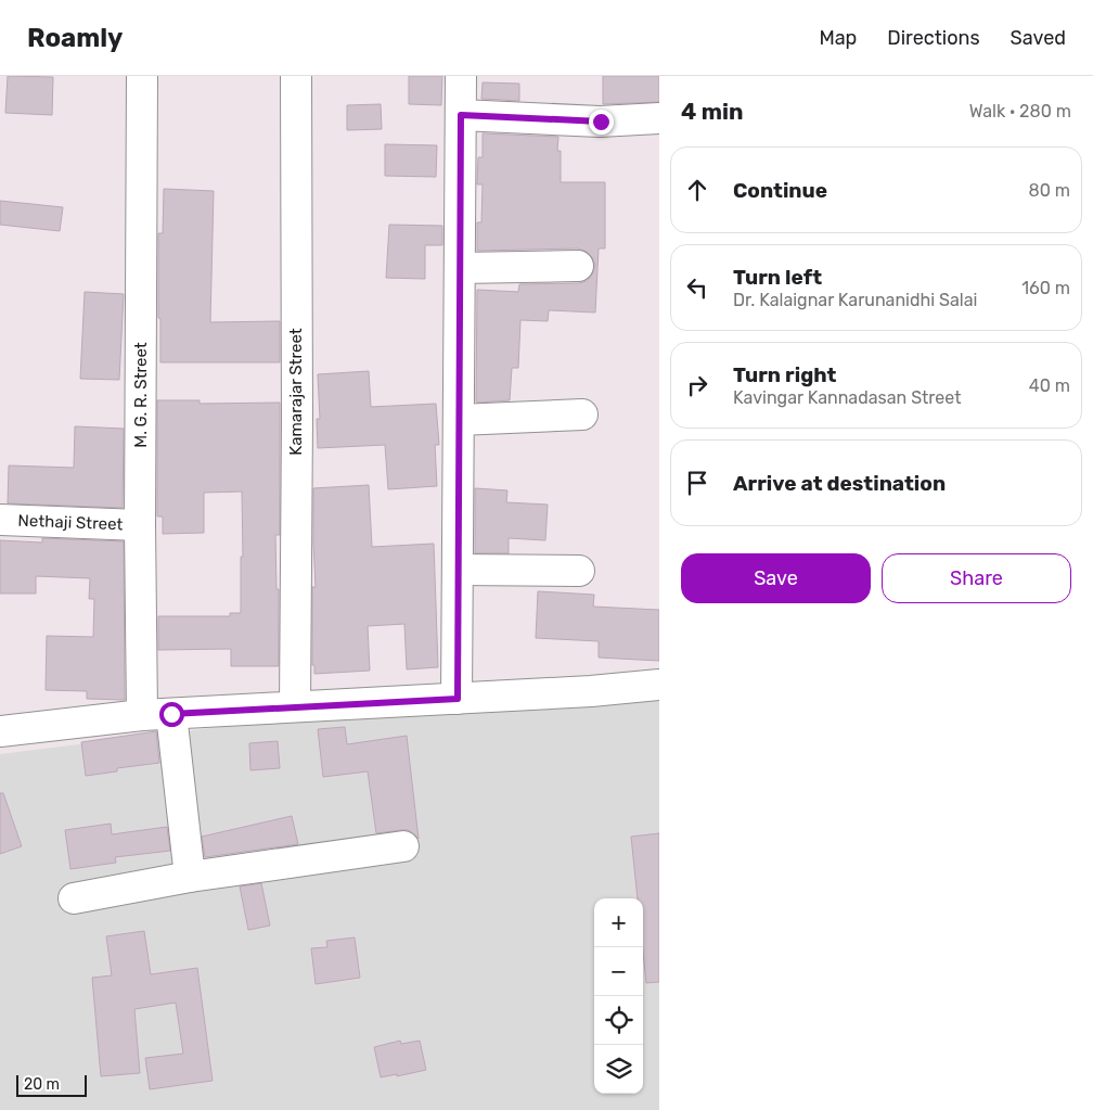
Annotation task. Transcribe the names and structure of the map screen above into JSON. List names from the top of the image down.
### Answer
{
  "streets": {
    "street": ["Kamarajar Street", "M. G. R. Street", "Nethaji Street"]
  },
  "crossings": [
    ["M. G. R. Street", "Nethaji Street"]
  ],
  "scale_bar": "20 m",
  "page": {
    "header": "Roamly",
    "nav": ["Map", "Directions", "Saved"],
    "heading": ["4 min", "Walk · 280 m"],
    "list": [
      ["Continue", "80 m"],
      ["Turn left", "Dr. Kalaignar Karunanidhi Salai", "160 m"],
      ["Turn right", "Kavingar Kannadasan Street", "40 m"],
      "Arrive at destination"
    ],
    "buttons": ["Save", "Share"],
    "map_buttons": ["+", "−"],
    "scale": "20 m"
  }
}
